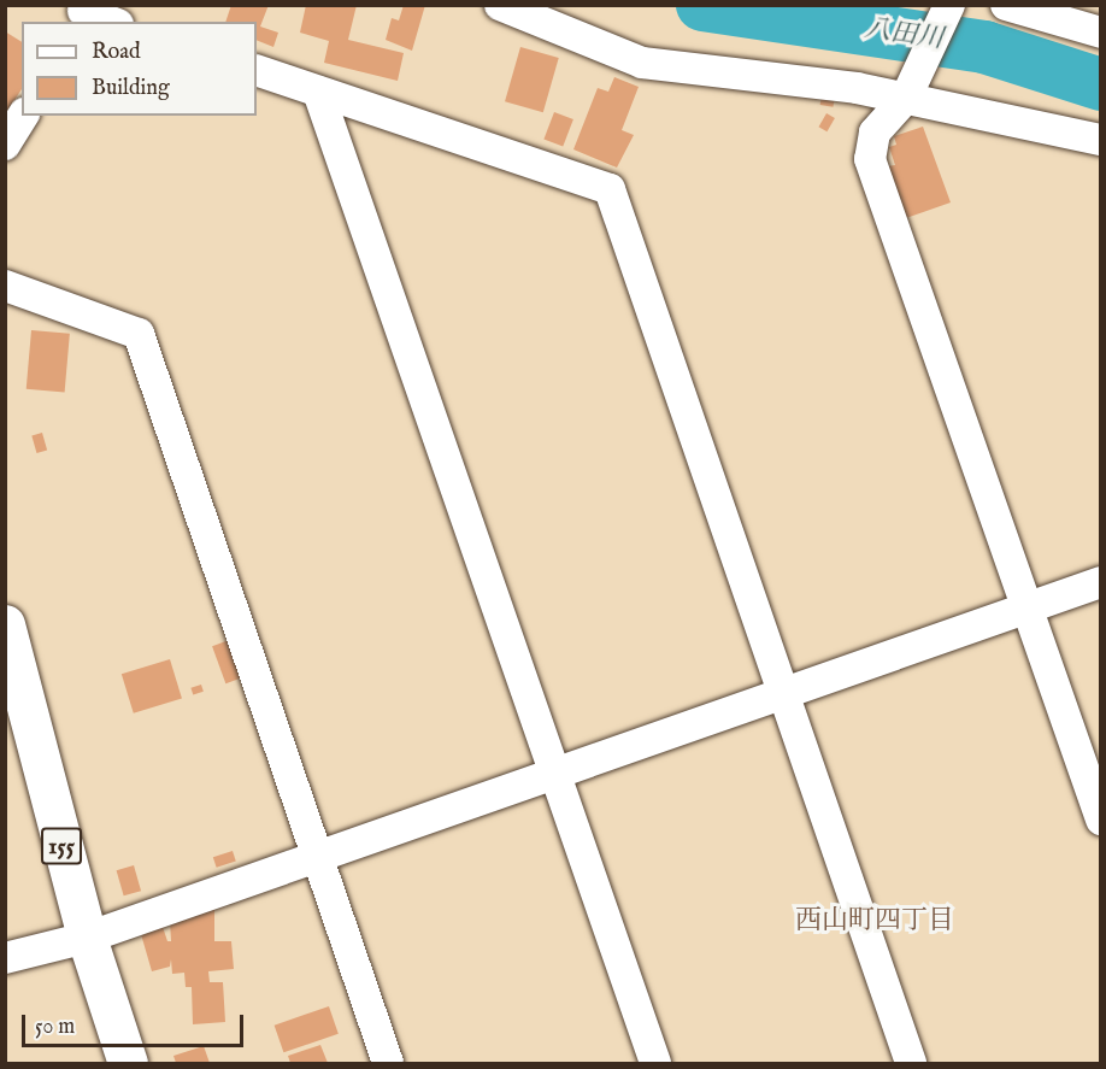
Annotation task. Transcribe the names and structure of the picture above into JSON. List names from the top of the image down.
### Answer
{
  "streets": {
    "highway": ["155"]
  },
  "districts": ["西山町四丁目"],
  "water": ["八田川"],
  "legend": ["Road", "Building"],
  "scale_bar": "50 m"
}
